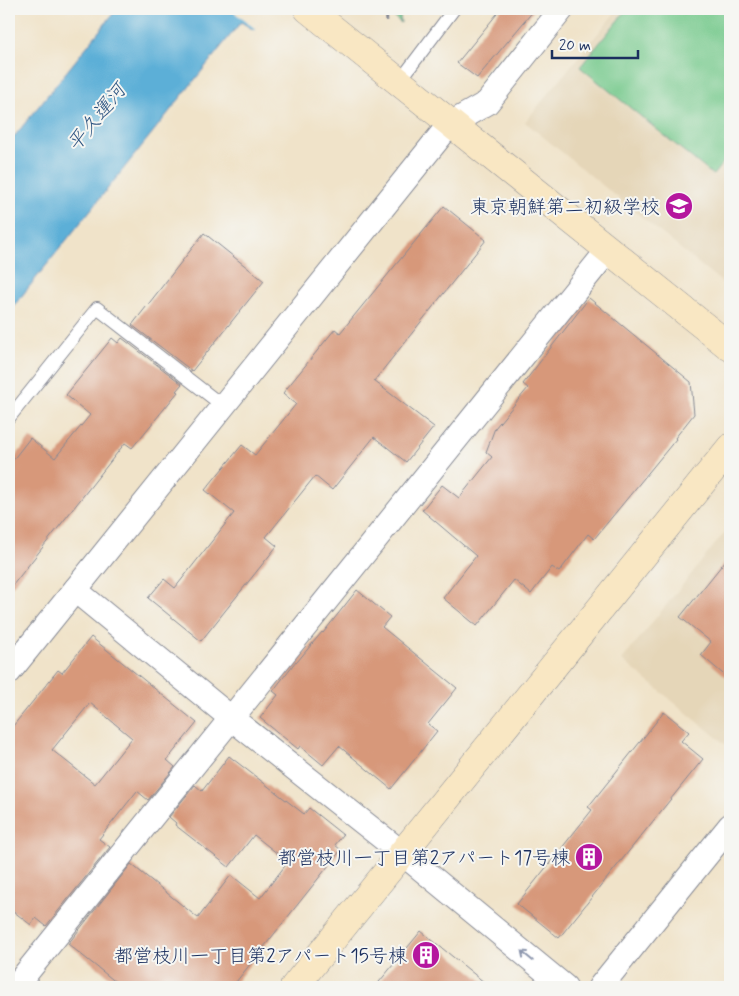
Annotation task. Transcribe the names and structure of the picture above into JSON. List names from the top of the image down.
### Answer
{
  "water": ["平久運河"],
  "places": {
    "school or university": ["東京朝鮮第二初級学校"],
    "building": ["都営枝川一丁目第2アパート17号棟", "都営枝川一丁目第2アパート15号棟"]
  },
  "scale_bar": "20 m"
}
